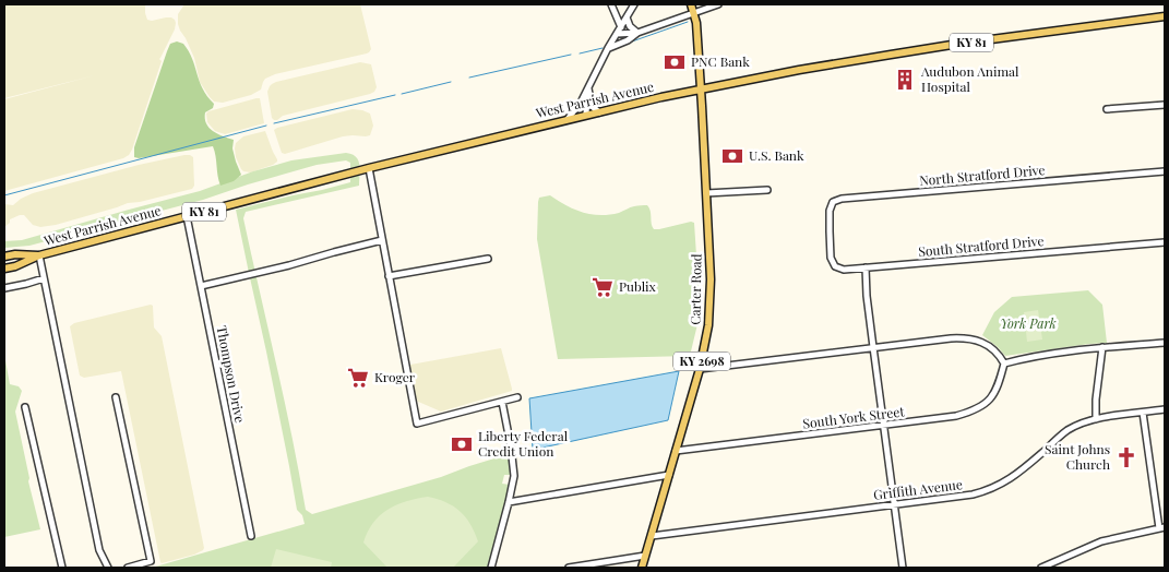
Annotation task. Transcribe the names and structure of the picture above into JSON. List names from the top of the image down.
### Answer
{
  "streets": {
    "main road": [
      "KY 81",
      "West Parrish Avenue",
      "Carter Road",
      "KY 2698"
    ],
    "street": [
      "North Stratford Drive",
      "South Stratford Drive",
      "Thompson Drive",
      "South York Street",
      "Griffith Avenue"
    ]
  },
  "crossings": [
    ["West Parrish Avenue", "Carter Road"],
    ["West Parrish Avenue", "Thompson Drive"],
    ["North Stratford Drive", "South Stratford Drive"],
    ["Carter Road", "South York Street"],
    ["Carter Road", "Griffith Avenue"]
  ],
  "parks": ["York Park"],
  "places": {
    "bank": ["PNC Bank", "U.S. Bank", "Liberty Federal Credit Union"],
    "building": ["Audubon Animal Hospital"],
    "supermarket": ["Publix", "Kroger"],
    "church": ["Saint Johns Church"]
  }
}
